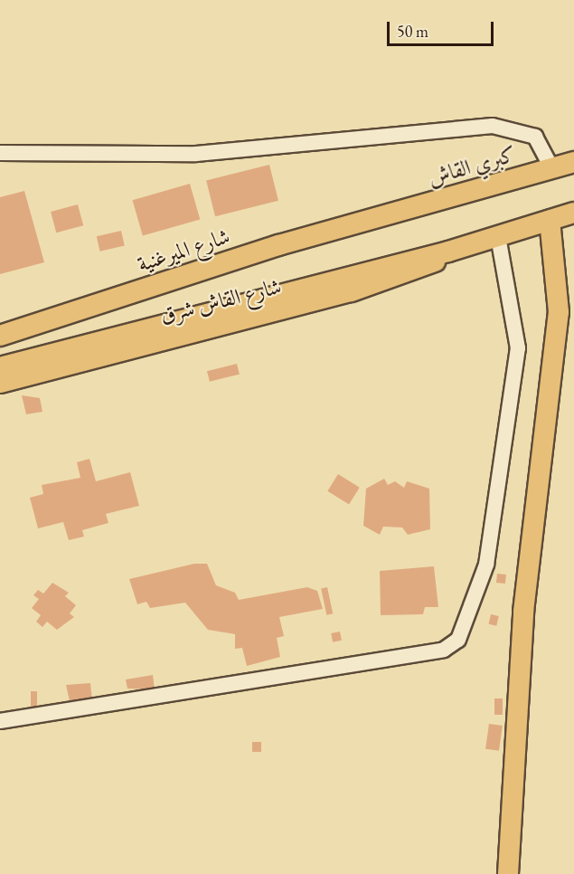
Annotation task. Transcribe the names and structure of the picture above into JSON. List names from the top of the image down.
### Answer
{
  "streets": {
    "main road": ["كبري القاش", "شارع الميرغنية", "شارع القاش شرق"]
  },
  "crossings": [
    ["كبري القاش", "شارع الميرغنية"]
  ],
  "scale_bar": "50 m"
}
